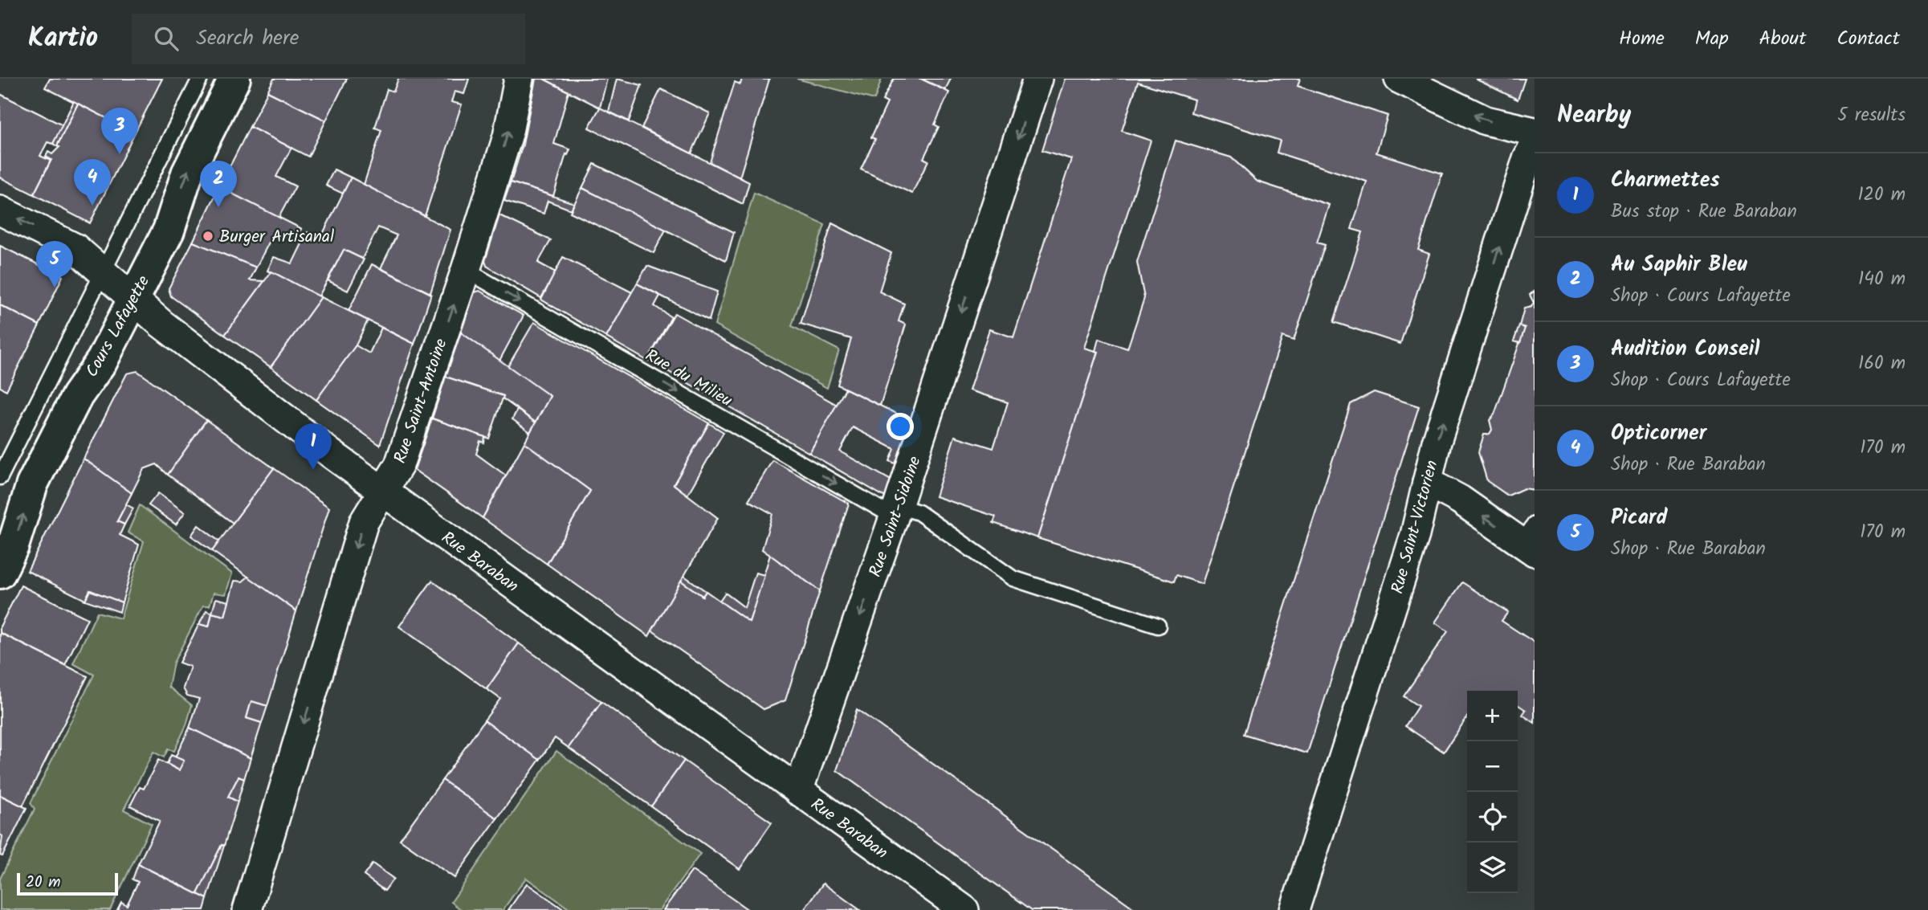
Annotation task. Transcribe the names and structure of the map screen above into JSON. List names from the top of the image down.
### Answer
{
  "streets": {
    "main road": ["Cours Lafayette"],
    "street": [
      "Rue Saint-Antoine",
      "Rue Saint-Sidoine",
      "Rue Saint-Victorien",
      "Rue Baraban"
    ],
    "lane": ["Rue du Milieu"]
  },
  "crossings": [
    ["Cours Lafayette", "Rue Baraban"],
    ["Rue du Milieu", "Rue Saint-Antoine"],
    ["Rue du Milieu", "Rue Saint-Sidoine"],
    ["Rue Saint-Antoine", "Rue Baraban"],
    ["Rue Saint-Sidoine", "Rue Baraban"]
  ],
  "one_way": [
    "Cours Lafayette",
    "Rue du Milieu",
    "Rue Saint-Sidoine",
    "Rue Saint-Victorien"
  ],
  "places": ["Burger Artisanal"],
  "scale_bar": "20 m",
  "page": {
    "header": "Kartio",
    "search": "Search here",
    "nav": [
      "Home",
      "Map",
      "About",
      "Contact"
    ],
    "heading": ["Nearby", "5 results"],
    "pins": [
      "3",
      "4",
      "2",
      "5",
      "1"
    ],
    "list": [
      {
        "mark": "1",
        "name": "Charmettes",
        "note": "Bus stop · Rue Baraban",
        "value": "120 m"
      },
      {
        "mark": "2",
        "name": "Au Saphir Bleu",
        "note": "Shop · Cours Lafayette",
        "value": "140 m"
      },
      {
        "mark": "3",
        "name": "Audition Conseil",
        "note": "Shop · Cours Lafayette",
        "value": "160 m"
      },
      {
        "mark": "4",
        "name": "Opticorner",
        "note": "Shop · Rue Baraban",
        "value": "170 m"
      },
      {
        "mark": "5",
        "name": "Picard",
        "note": "Shop · Rue Baraban",
        "value": "170 m"
      }
    ],
    "map_buttons": ["+", "−"],
    "scale": "20 m"
  }
}
